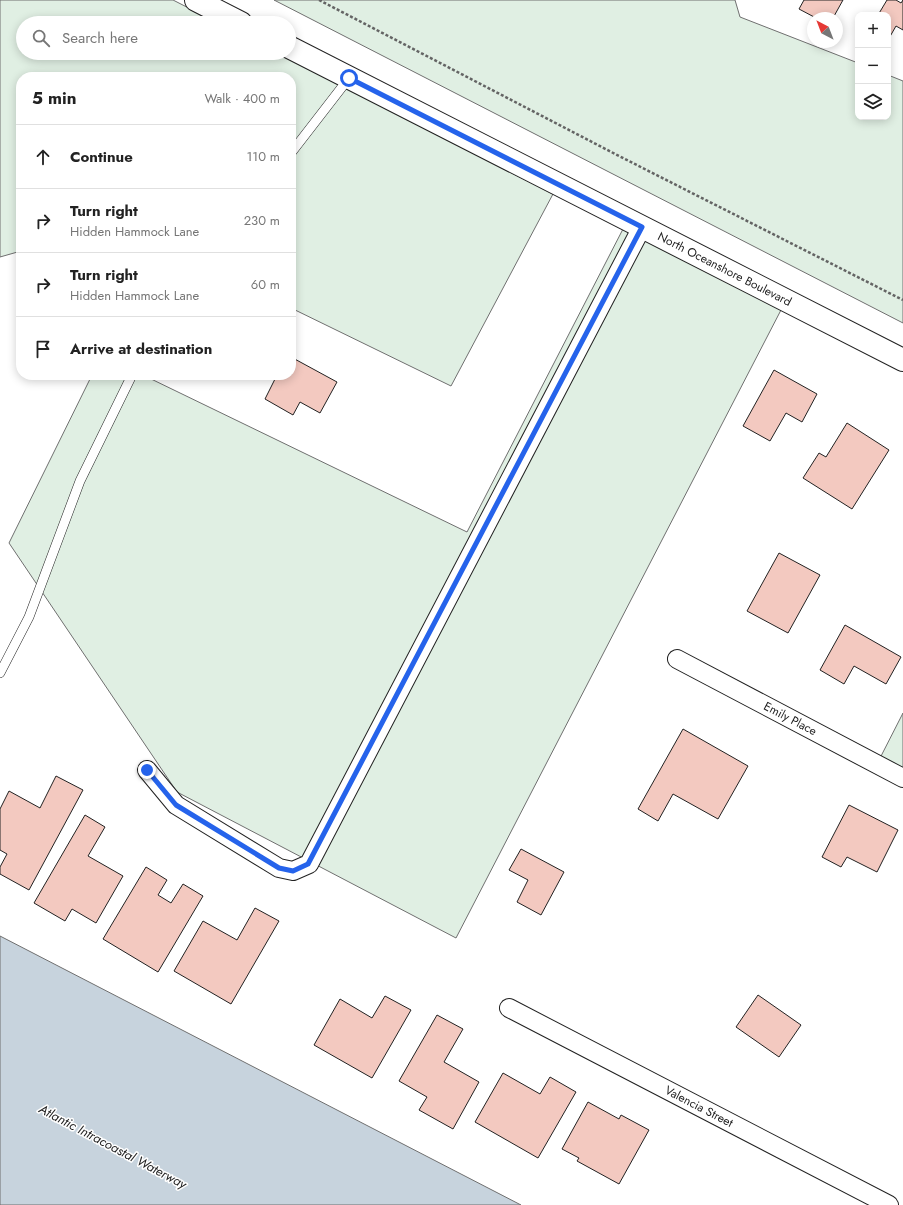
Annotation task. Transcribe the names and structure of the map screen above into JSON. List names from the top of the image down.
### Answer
{
  "streets": {
    "main road": ["North Oceanshore Boulevard"],
    "street": ["Emily Place", "Valencia Street"]
  },
  "water": ["Atlantic Intracoastal Waterway"],
  "north": "top left",
  "page": {
    "map_buttons": ["+", "−"],
    "search": "Search here",
    "heading": ["5 min", "Walk · 400 m"],
    "list": [
      ["Continue", "110 m"],
      ["Turn right", "Hidden Hammock Lane", "230 m"],
      ["Turn right", "Hidden Hammock Lane", "60 m"],
      "Arrive at destination"
    ]
  }
}
